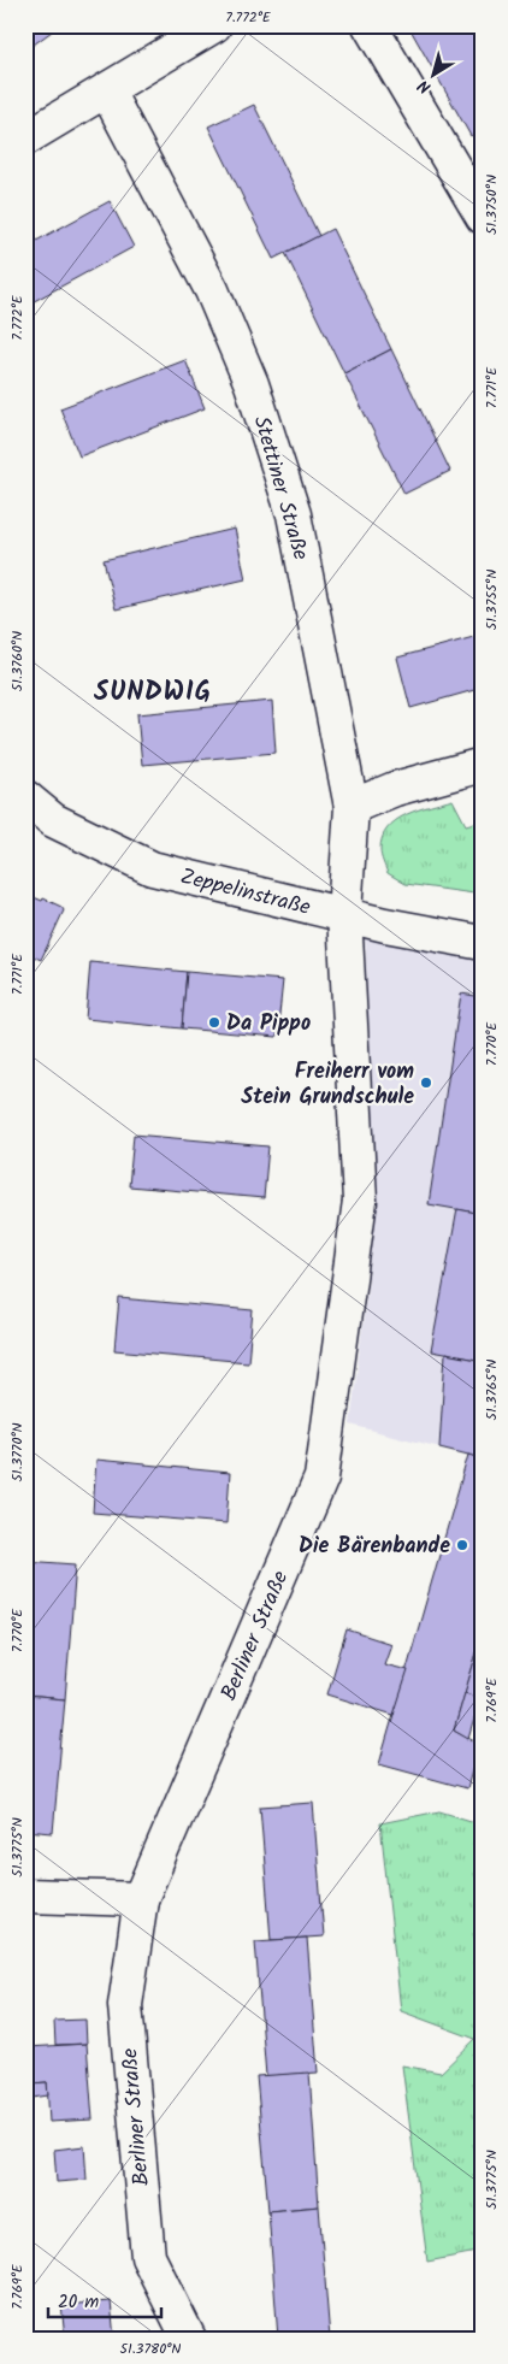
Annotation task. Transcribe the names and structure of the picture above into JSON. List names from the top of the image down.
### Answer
{
  "streets": {
    "street": ["Stettiner Straße", "Zeppelinstraße", "Berliner Straße"]
  },
  "crossings": [
    ["Stettiner Straße", "Zeppelinstraße"],
    ["Stettiner Straße", "Berliner Straße"],
    ["Zeppelinstraße", "Berliner Straße"]
  ],
  "districts": ["SUNDWIG"],
  "places": ["Da Pippo", "Freiherr vom Stein Grundschule", "Die Bärenbande"],
  "scale_bar": "20 m",
  "north": "bottom left",
  "coordinates": [
    "7.772°E",
    "51.3750°N",
    "7.771°E",
    "51.3755°N",
    "51.3760°N",
    "7.770°E",
    "51.3765°N",
    "51.3770°N",
    "7.769°E",
    "51.3775°N",
    "51.3780°N"
  ]
}
